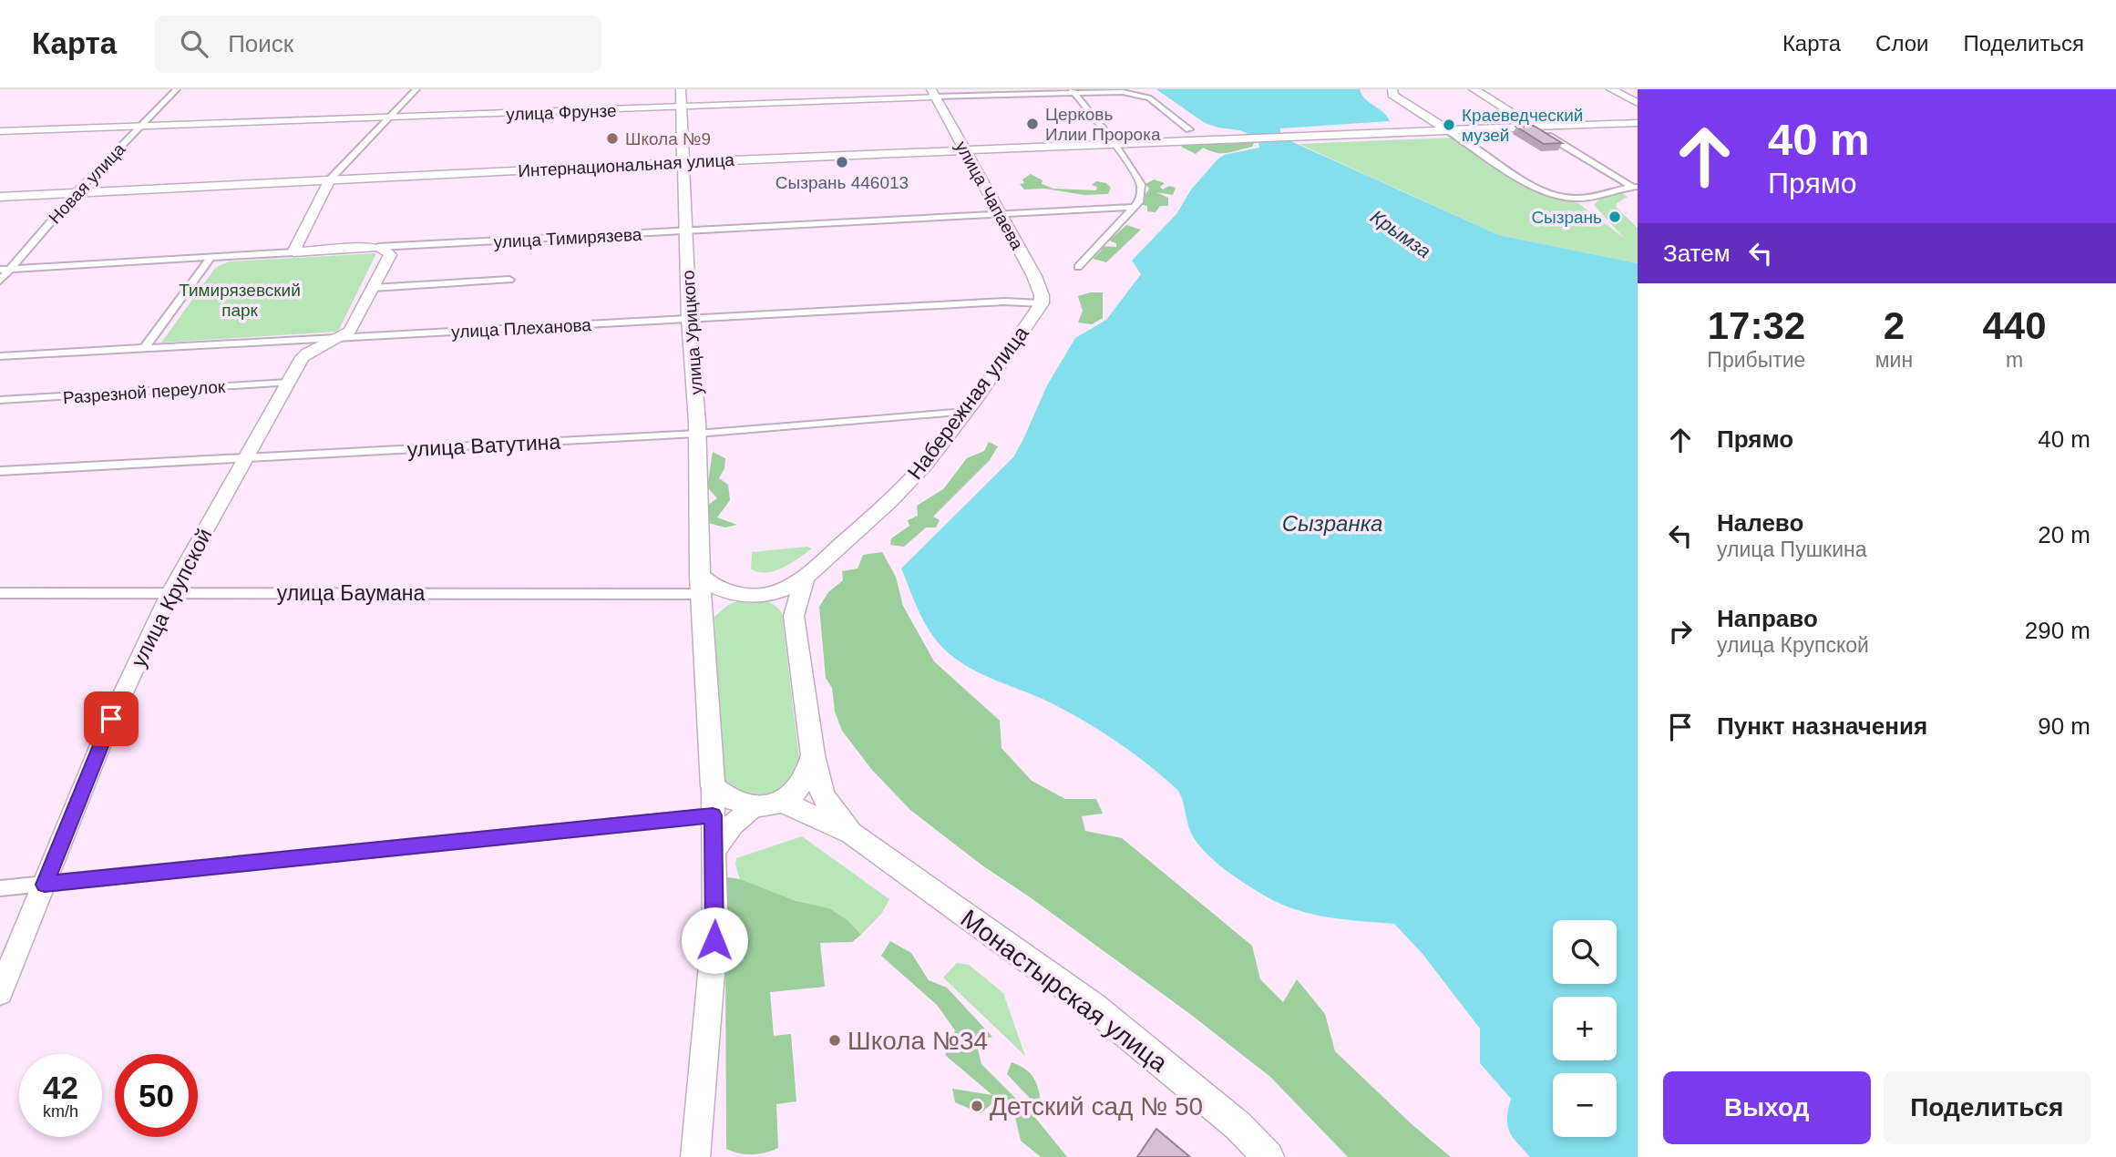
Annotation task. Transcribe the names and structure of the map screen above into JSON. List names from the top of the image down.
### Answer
{
  "streets": {
    "main road": [
      "Интернациональная улица",
      "улица Чапаева",
      "улица Урицкого",
      "Набережная улица",
      "Монастырская улица"
    ],
    "street": [
      "улица Фрунзе",
      "Новая улица",
      "улица Тимирязева",
      "улица Плеханова",
      "Разрезной переулок",
      "улица Ватутина",
      "улица Баумана",
      "улица Крупской"
    ]
  },
  "crossings": [
    ["улица Фрунзе", "Новая улица"],
    ["улица Фрунзе", "улица Чапаева"],
    ["улица Фрунзе", "улица Урицкого"],
    ["Интернациональная улица", "Новая улица"],
    ["Интернациональная улица", "улица Чапаева"],
    ["Интернациональная улица", "улица Урицкого"],
    ["Новая улица", "улица Тимирязева"],
    ["улица Чапаева", "улица Тимирязева"],
    ["улица Чапаева", "улица Плеханова"],
    ["улица Чапаева", "Набережная улица"],
    ["улица Тимирязева", "улица Урицкого"],
    ["улица Плеханова", "улица Урицкого"],
    ["улица Плеханова", "Набережная улица"],
    ["улица Урицкого", "улица Ватутина"],
    ["улица Урицкого", "улица Баумана"],
    ["Разрезной переулок", "улица Крупской"],
    ["Набережная улица", "улица Ватутина"],
    ["улица Ватутина", "улица Крупской"],
    ["улица Баумана", "улица Крупской"]
  ],
  "water": ["Крымза", "Сызранка"],
  "parks": ["Тимирязевский парк"],
  "places": [
    "Церковь Илии Пророка",
    "Краеведческий музей",
    "Школа №9",
    "Сызрань 446013",
    "Сызрань",
    "Школа №34",
    "Детский сад № 50"
  ],
  "page": {
    "header": "Карта",
    "search": "Поиск",
    "nav": ["Карта", "Слои", "Поделиться"],
    "turn": ["40 m", "Прямо"],
    "then": "Затем",
    "eta": [
      "17:32",
      "Прибытие",
      "2",
      "мин",
      "440",
      "m"
    ],
    "list": [
      {
        "name": "Прямо",
        "value": "40 m"
      },
      {
        "name": "Налево",
        "note": "улица Пушкина",
        "value": "20 m"
      },
      {
        "name": "Направо",
        "note": "улица Крупской",
        "value": "290 m"
      },
      {
        "name": "Пункт назначения",
        "value": "90 m"
      }
    ],
    "map_buttons": ["+", "−"],
    "speed": "42 km/h",
    "limit": "50",
    "buttons": ["Выход", "Поделиться"]
  }
}
